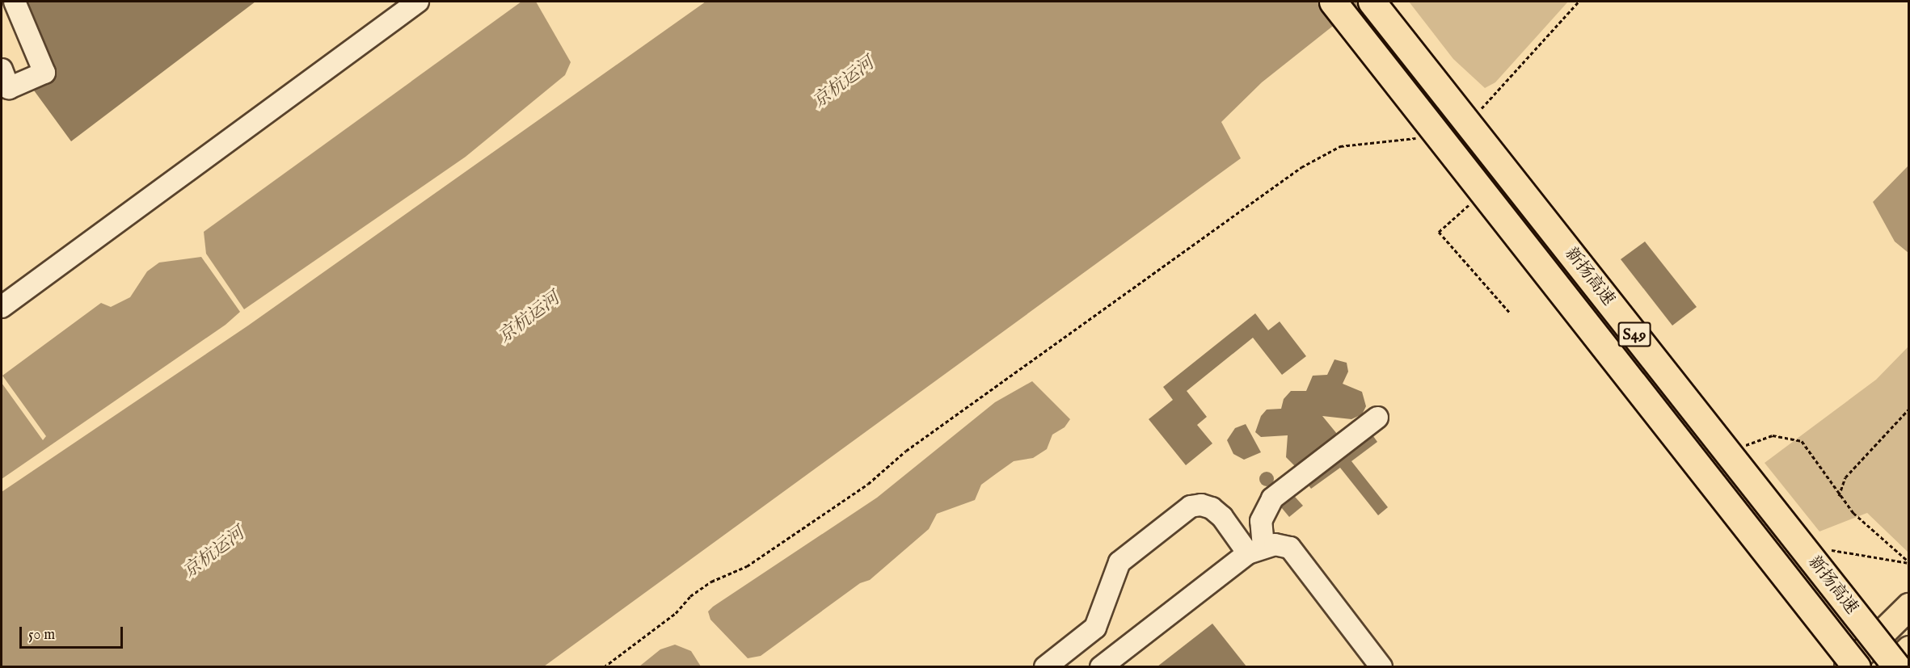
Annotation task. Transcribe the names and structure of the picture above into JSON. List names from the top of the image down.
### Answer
{
  "streets": {
    "highway": ["新扬高速", "S49"]
  },
  "water": ["京杭运河"],
  "scale_bar": "50 m"
}
